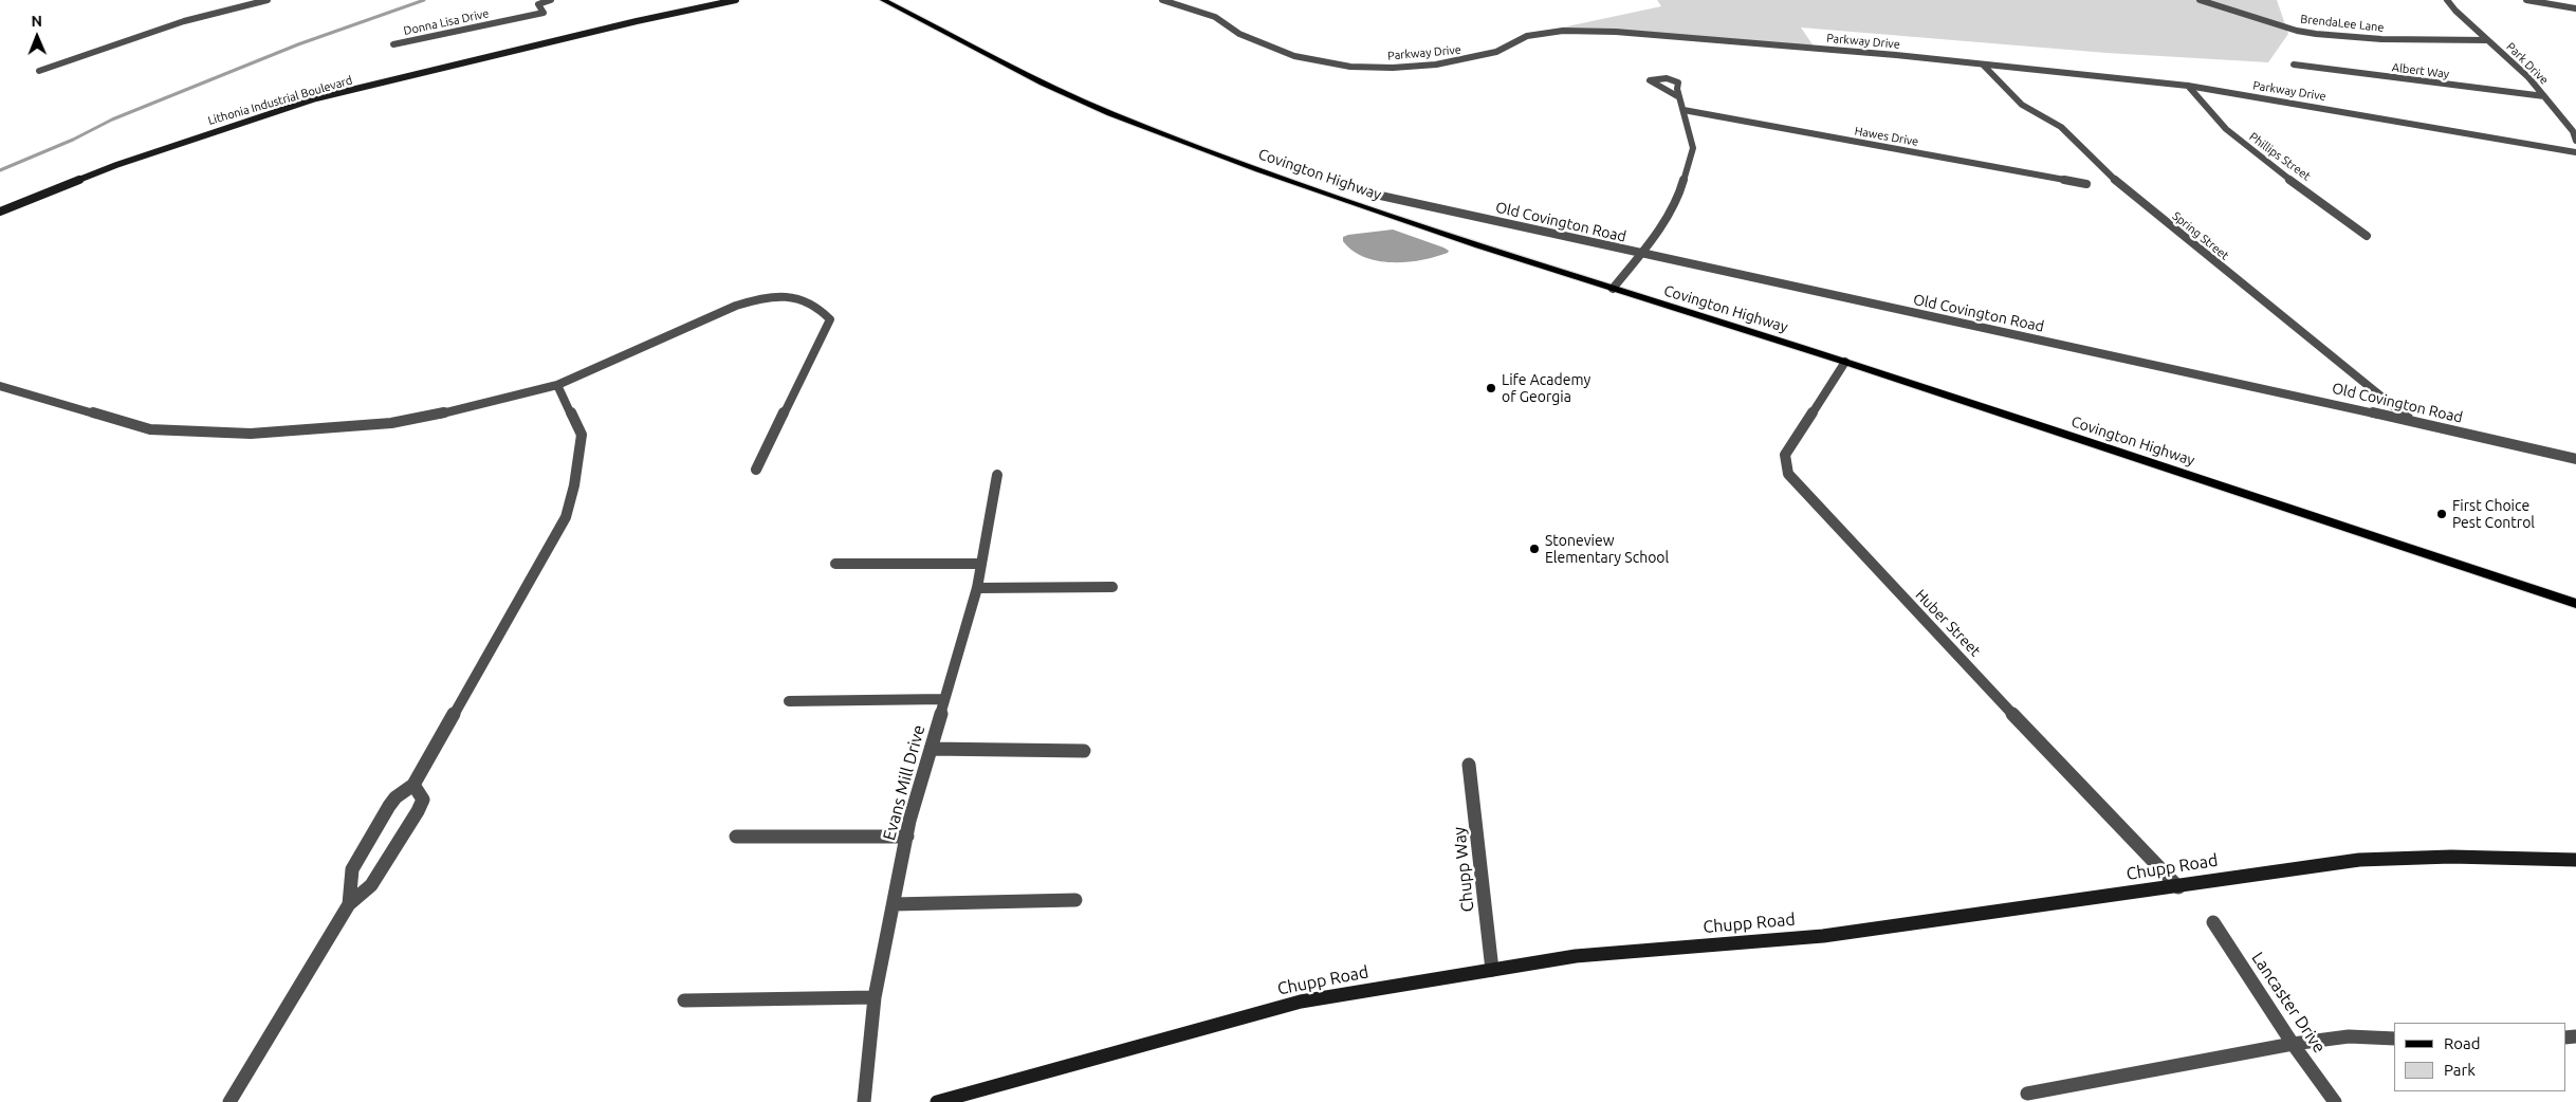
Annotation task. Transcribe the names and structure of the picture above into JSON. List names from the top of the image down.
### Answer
{
  "streets": {
    "main road": ["Lithonia Industrial Boulevard", "Covington Highway", "Chupp Road"],
    "street": [
      "Donna Lisa Drive",
      "BrendaLee Lane",
      "Parkway Drive",
      "Park Drive",
      "Albert Way",
      "Hawes Drive",
      "Phillips Street",
      "Old Covington Road",
      "Spring Street",
      "Huber Street",
      "Evans Mill Drive",
      "Chupp Way",
      "Lancaster Drive"
    ]
  },
  "crossings": [
    ["BrendaLee Lane", "Park Drive"],
    ["Parkway Drive", "Phillips Street"],
    ["Parkway Drive", "Spring Street"],
    ["Park Drive", "Albert Way"],
    ["Covington Highway", "Huber Street"],
    ["Old Covington Road", "Spring Street"],
    ["Huber Street", "Chupp Road"],
    ["Chupp Road", "Chupp Way"]
  ],
  "places": ["Life Academy of Georgia", "First Choice Pest Control", "Stoneview Elementary School"],
  "legend": ["Road", "Park"],
  "north": "top"
}
